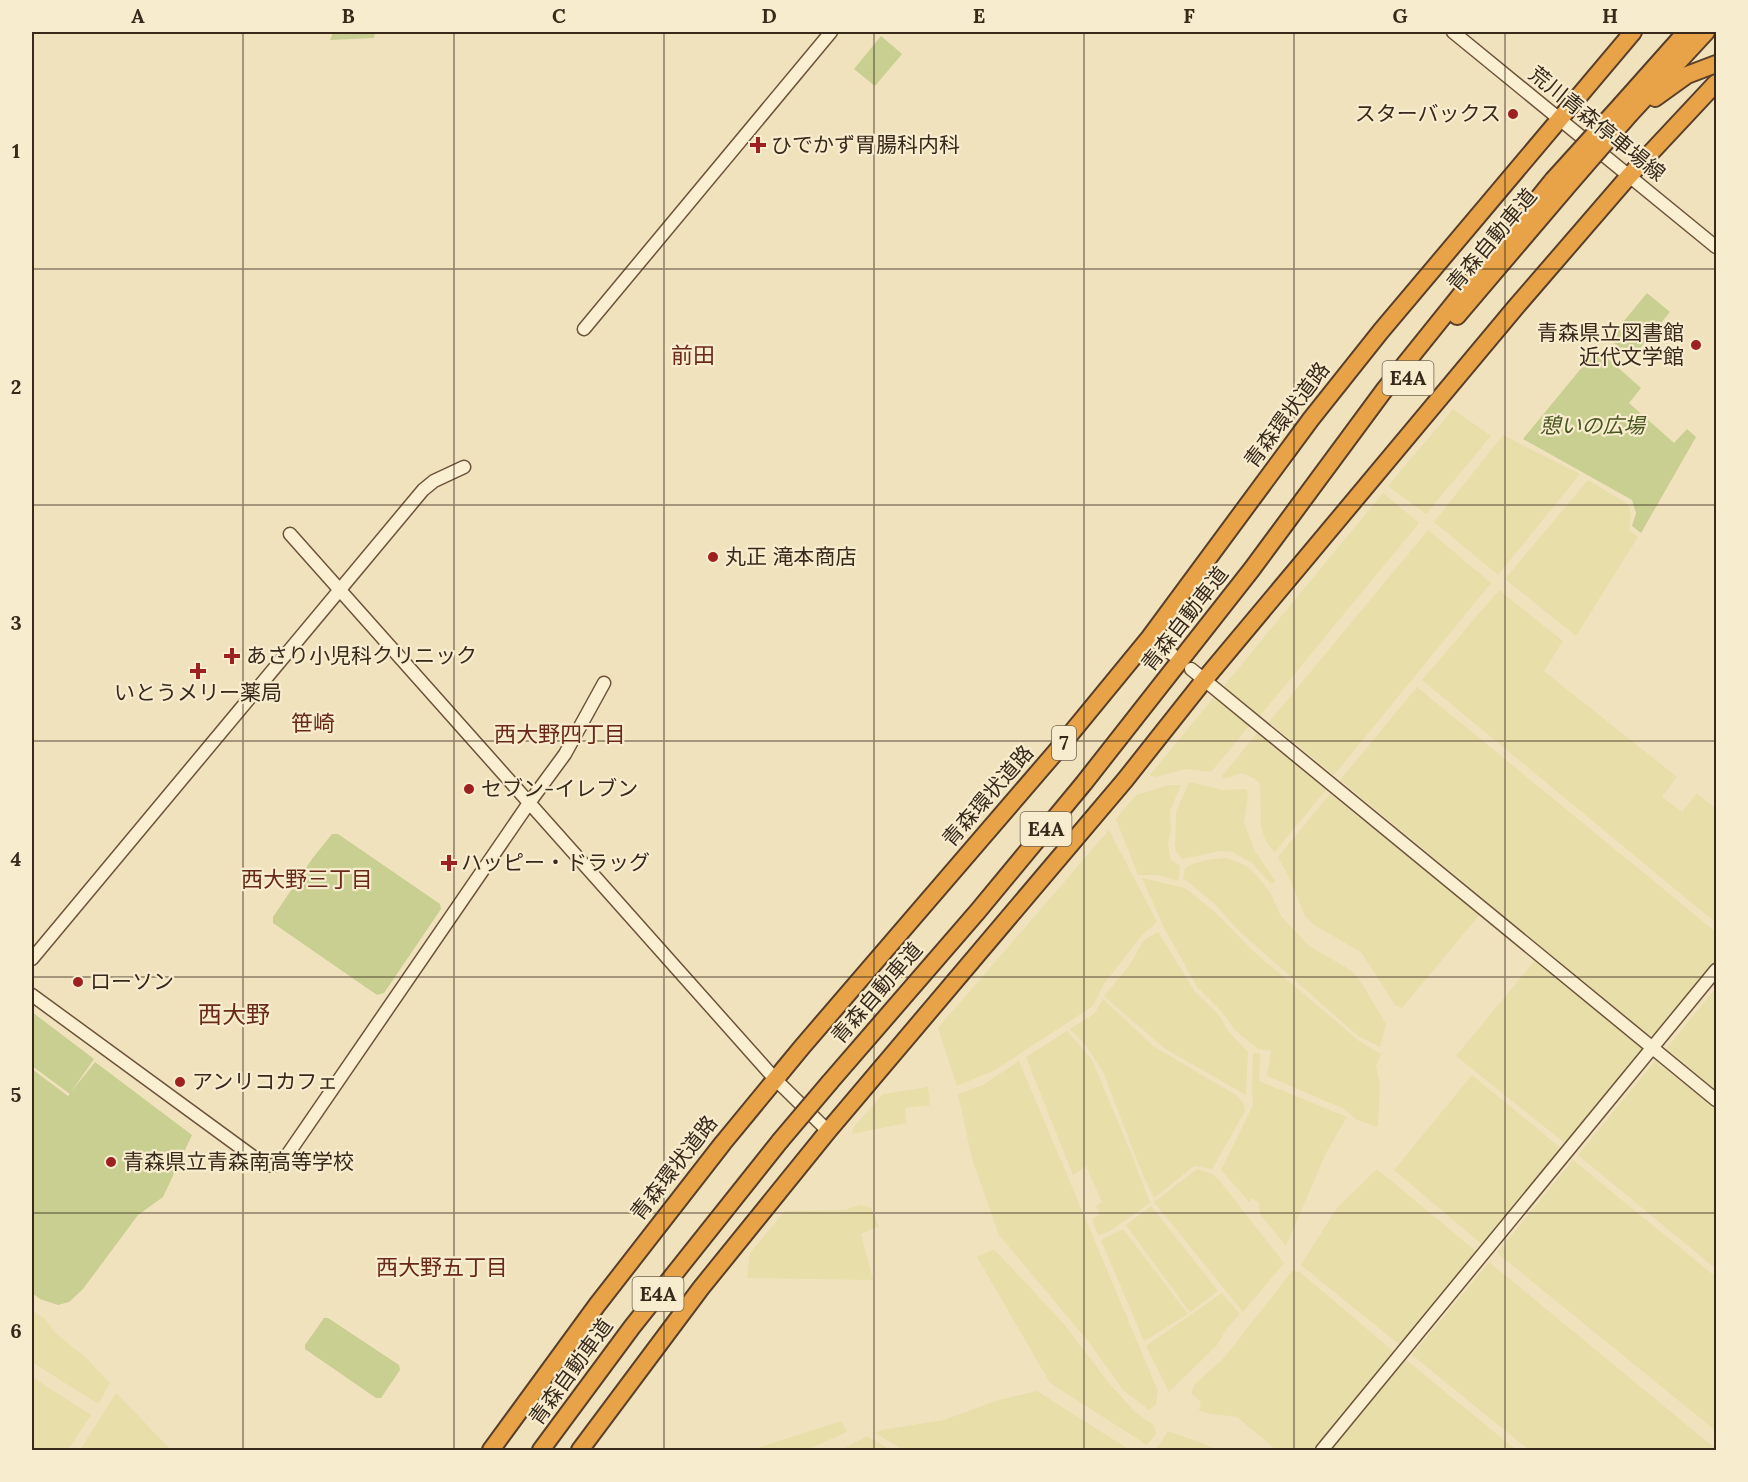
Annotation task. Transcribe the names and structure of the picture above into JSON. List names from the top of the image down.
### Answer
{
  "streets": {
    "highway": [
      "青森自動車道",
      "E4A",
      "青森環状道路",
      "7"
    ],
    "street": ["荒川青森停車場線"]
  },
  "crossings": [
    ["荒川青森停車場線", "青森環状道路"]
  ],
  "districts": [
    "前田",
    "笹崎",
    "西大野四丁目",
    "西大野三丁目",
    "西大野",
    "西大野五丁目"
  ],
  "parks": ["憩いの広場"],
  "places": {
    "other": [
      "スターバックス",
      "青森県立図書館 近代文学館",
      "丸正 滝本商店",
      "セブン-イレブン",
      "ローソン",
      "アンリコカフェ",
      "青森県立青森南高等学校"
    ],
    "health": [
      "ひでかず胃腸科内科",
      "あさり小児科クリニック",
      "いとうメリー薬局",
      "ハッピー・ドラッグ"
    ]
  },
  "grid": {
    "columns": [
      "A",
      "B",
      "C",
      "D",
      "E",
      "F",
      "G",
      "H"
    ],
    "rows": [
      "1",
      "2",
      "3",
      "4",
      "5",
      "6"
    ]
  }
}
